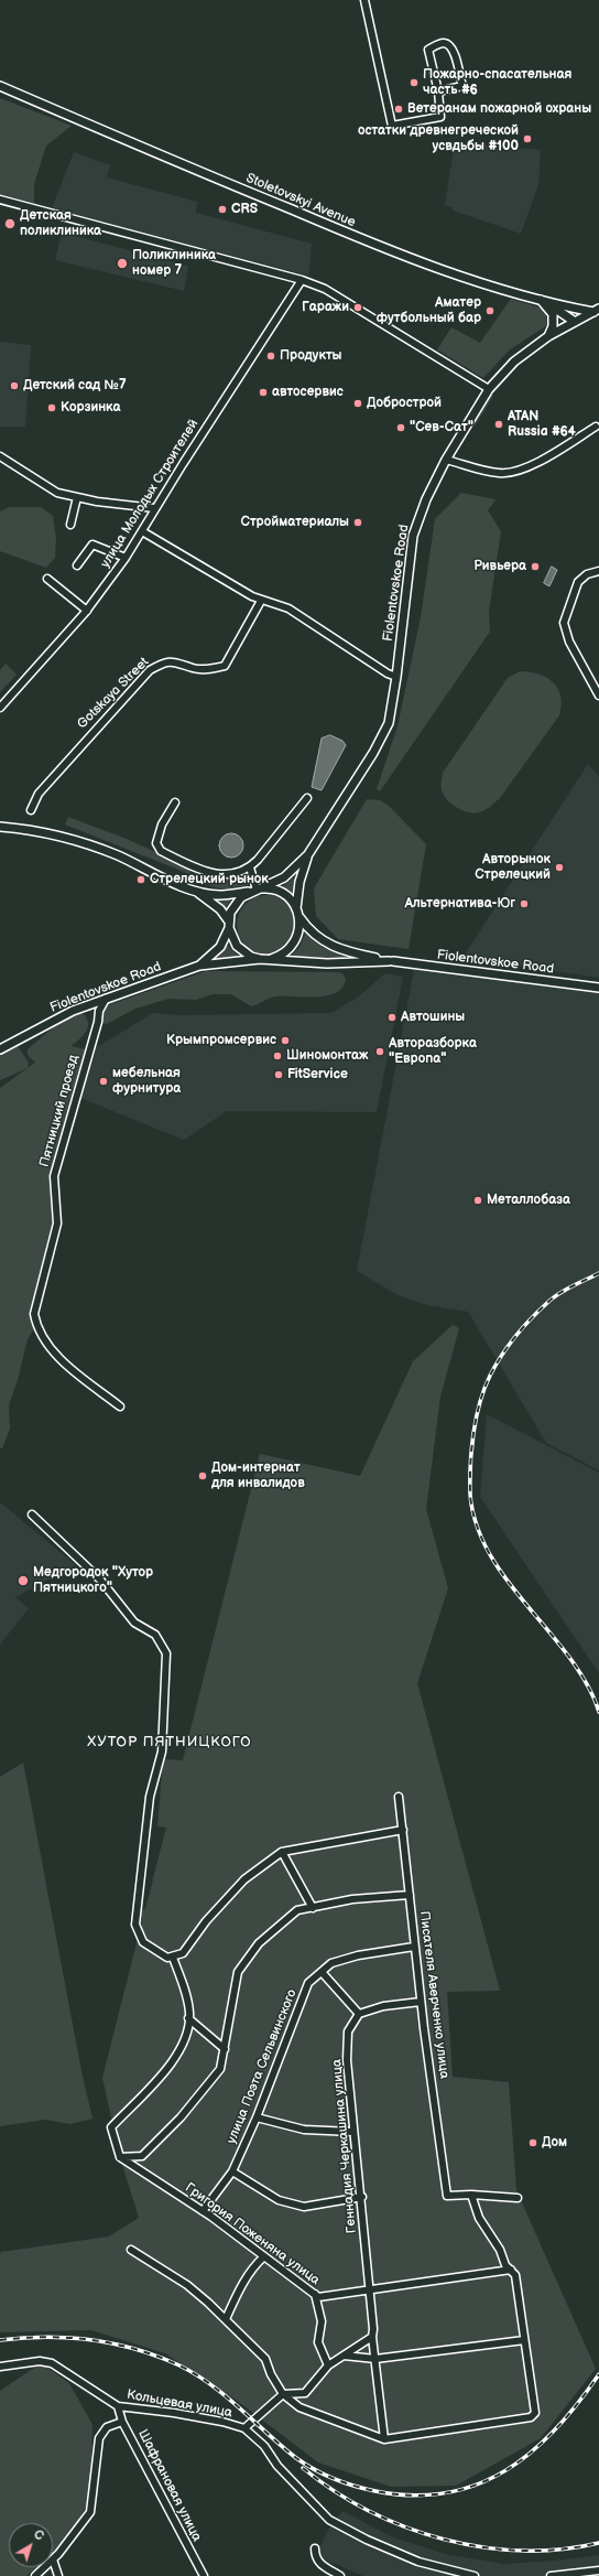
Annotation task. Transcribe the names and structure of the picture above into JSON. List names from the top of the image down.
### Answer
{
  "streets": {
    "main road": ["Stoletovskyi Avenue", "Fiolentovskoe Road"],
    "street": [
      "улица Молодых Строителей",
      "Gotskaya Street",
      "Пятницкий проезд",
      "Писателя Аверченко улица",
      "улица Поэта Сельвинского",
      "Геннадия Черкашина улица",
      "Григория Поженяна улица",
      "Кольцевая улица",
      "Шафрановая улица"
    ]
  },
  "crossings": [
    ["Stoletovskyi Avenue", "Fiolentovskoe Road"],
    ["Fiolentovskoe Road", "Пятницкий проезд"],
    ["Писателя Аверченко улица", "улица Поэта Сельвинского"],
    ["улица Поэта Сельвинского", "Григория Поженяна улица"],
    ["Геннадия Черкашина улица", "Григория Поженяна улица"],
    ["Кольцевая улица", "Шафрановая улица"]
  ],
  "districts": ["ХУТОР ПЯТНИЦКОГО"],
  "places": [
    "Пожарно-спасательная часть #6",
    "Ветеранам пожарной охраны",
    "остатки древнегреческой усвдьбы #100",
    "CRS",
    "Детская поликлиника",
    "Поликлиника номер 7",
    "Гаражи",
    "Аматер футбольный бар",
    "Продукты",
    "Детский сад №7",
    "автосервис",
    "Добрострой",
    "Корзинка",
    "ATAN Russia #64",
    "\"Сев-Сат\"",
    "Стройматериалы",
    "Ривьера",
    "Авторынок Стрелецкий",
    "Стрелецкий рынок",
    "Альтернатива-Юг",
    "Автошины",
    "Крымпромсервис",
    "Авторазборка \"Европа\"",
    "Шиномонтаж",
    "FitService",
    "мебельная фурнитура",
    "Металлобаза",
    "Дом-интернат для инвалидов",
    "Медгородок \"Хутор Пятницкого\"",
    "Дом"
  ],
  "north": "top right"
}
